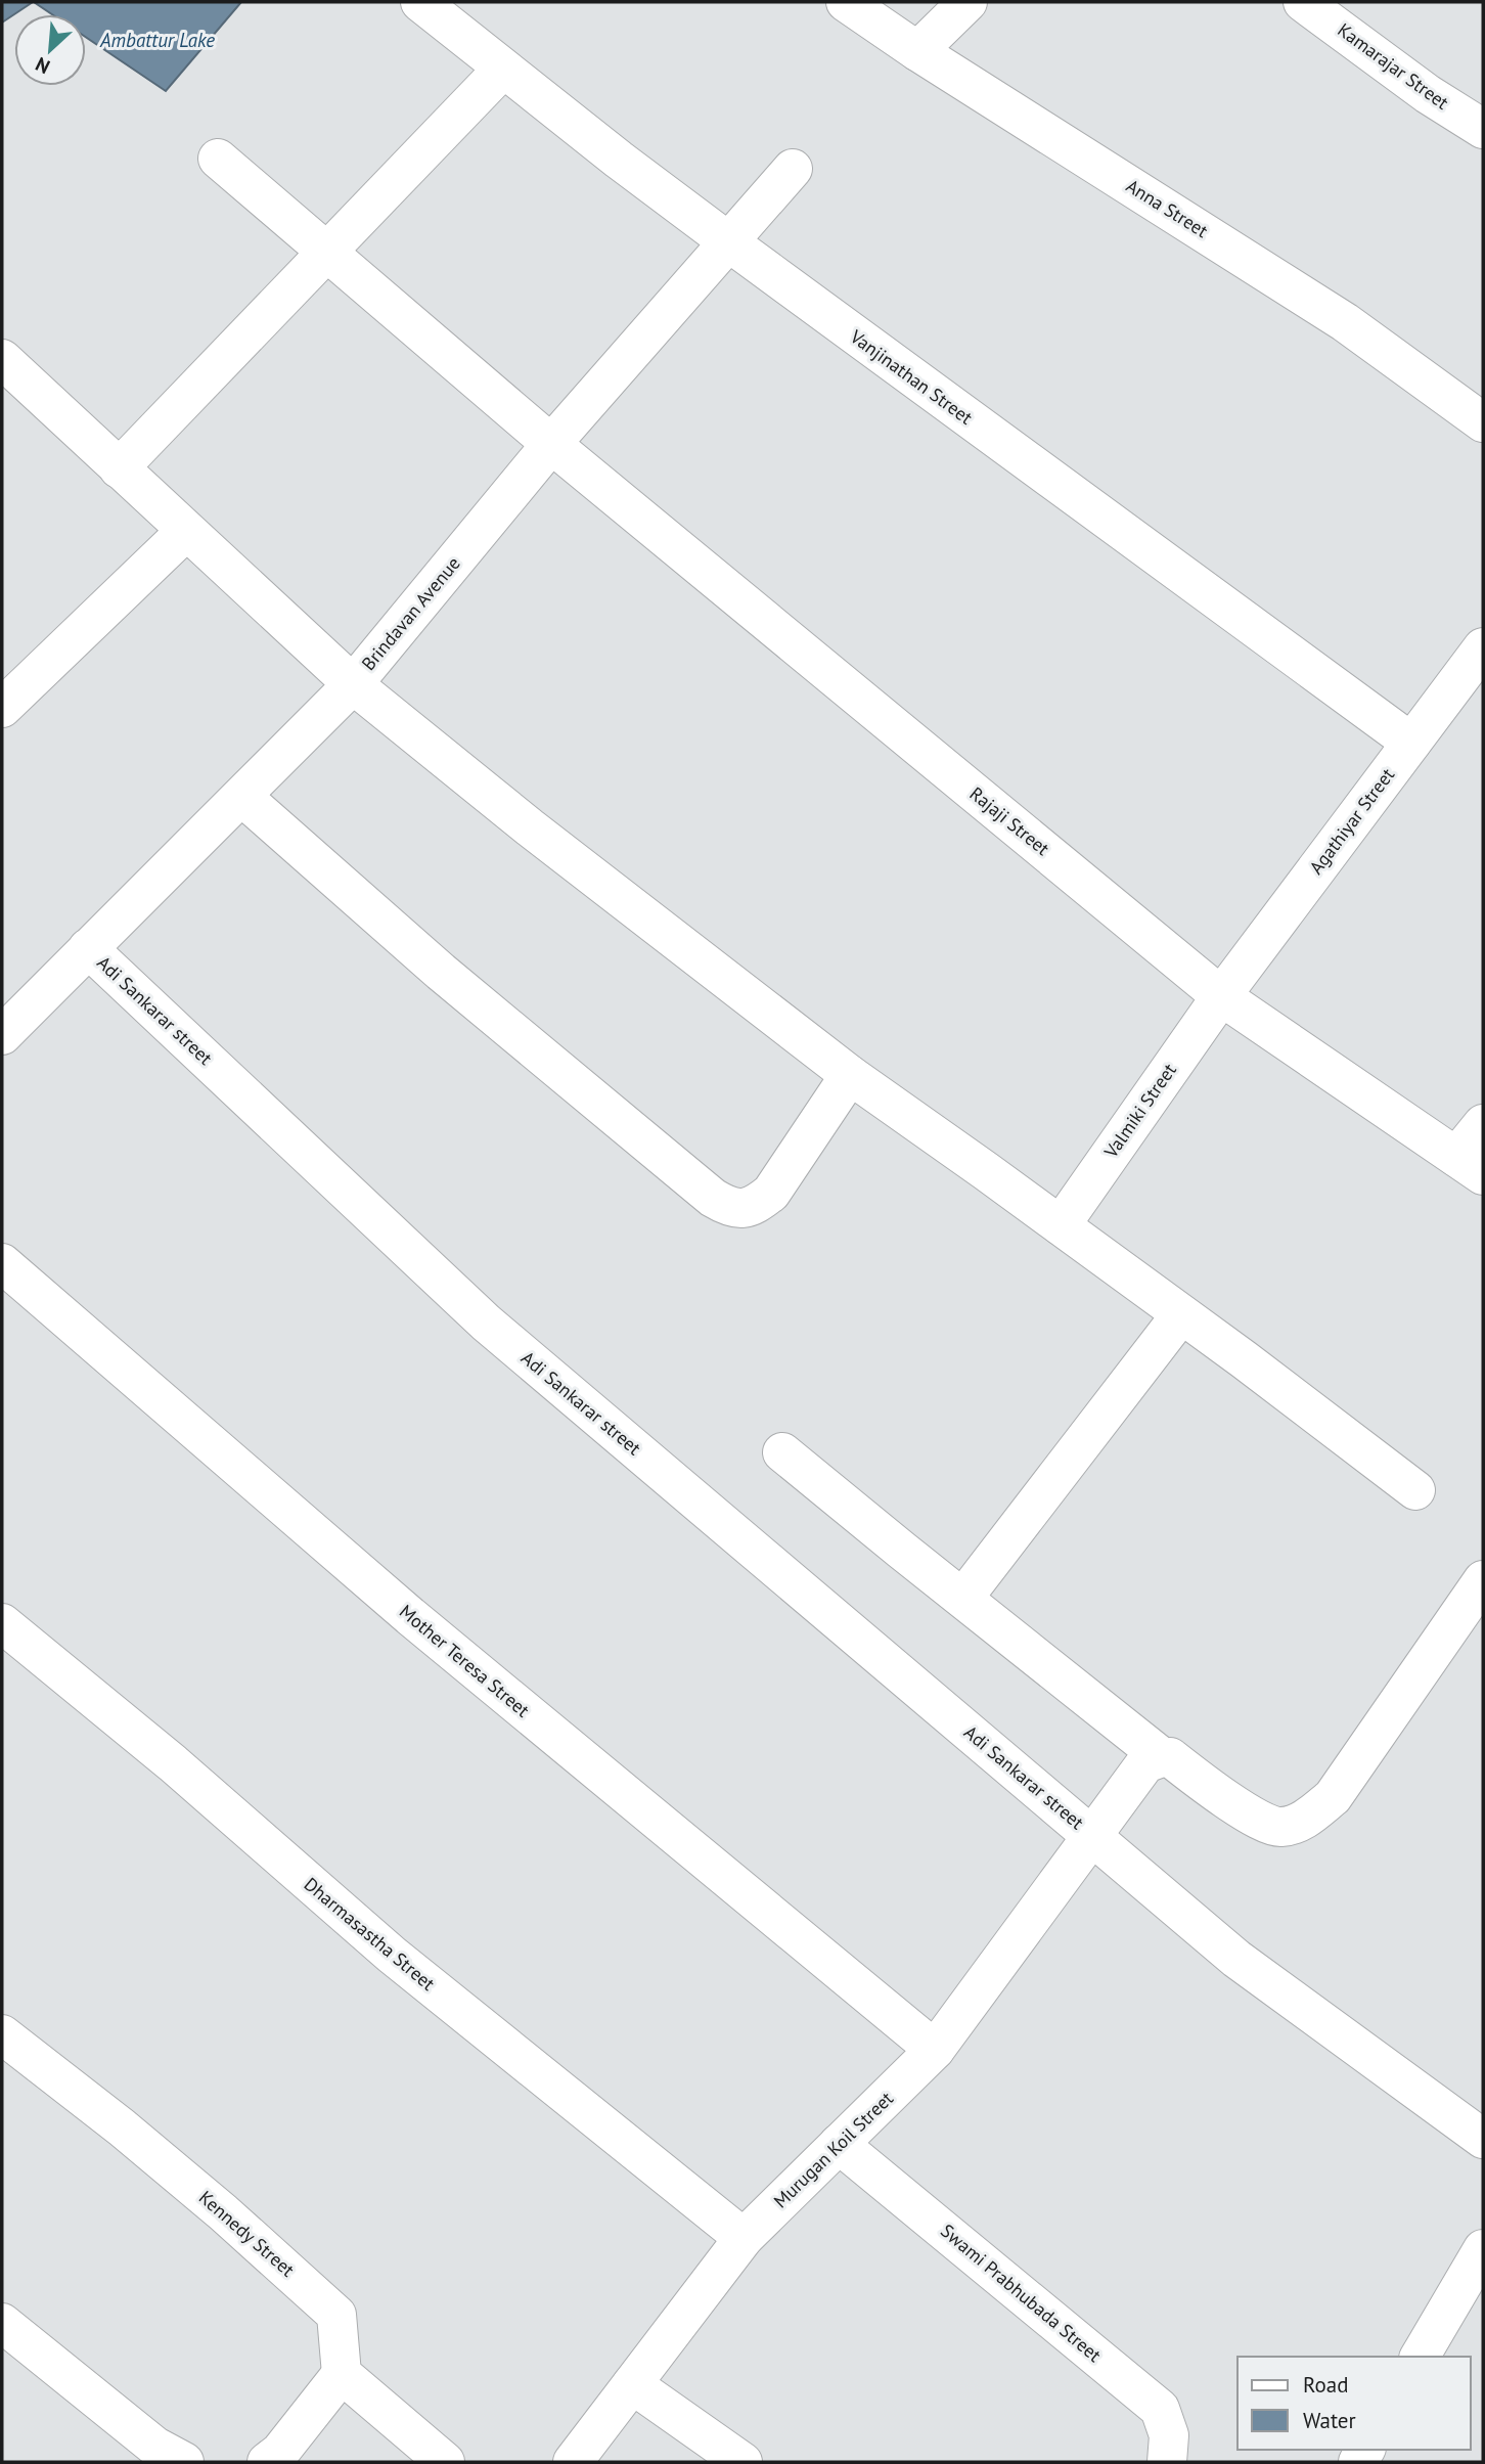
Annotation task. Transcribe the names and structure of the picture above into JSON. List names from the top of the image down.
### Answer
{
  "streets": {
    "street": [
      "Kamarajar Street",
      "Anna Street",
      "Vanjinathan Street",
      "Brindavan Avenue",
      "Rajaji Street",
      "Agathiyar Street",
      "Adi Sankarar street",
      "Valmiki Street",
      "Mother Teresa Street",
      "Dharmasastha Street",
      "Murugan Koil Street",
      "Kennedy Street",
      "Swami Prabhubada Street"
    ]
  },
  "crossings": [
    ["Vanjinathan Street", "Brindavan Avenue"],
    ["Vanjinathan Street", "Agathiyar Street"],
    ["Brindavan Avenue", "Rajaji Street"],
    ["Brindavan Avenue", "Adi Sankarar street"],
    ["Rajaji Street", "Agathiyar Street"],
    ["Rajaji Street", "Valmiki Street"],
    ["Agathiyar Street", "Valmiki Street"],
    ["Adi Sankarar street", "Murugan Koil Street"],
    ["Mother Teresa Street", "Murugan Koil Street"],
    ["Dharmasastha Street", "Murugan Koil Street"],
    ["Murugan Koil Street", "Swami Prabhubada Street"]
  ],
  "water": ["Ambattur Lake"],
  "legend": ["Road", "Water"],
  "north": "bottom left"
}
